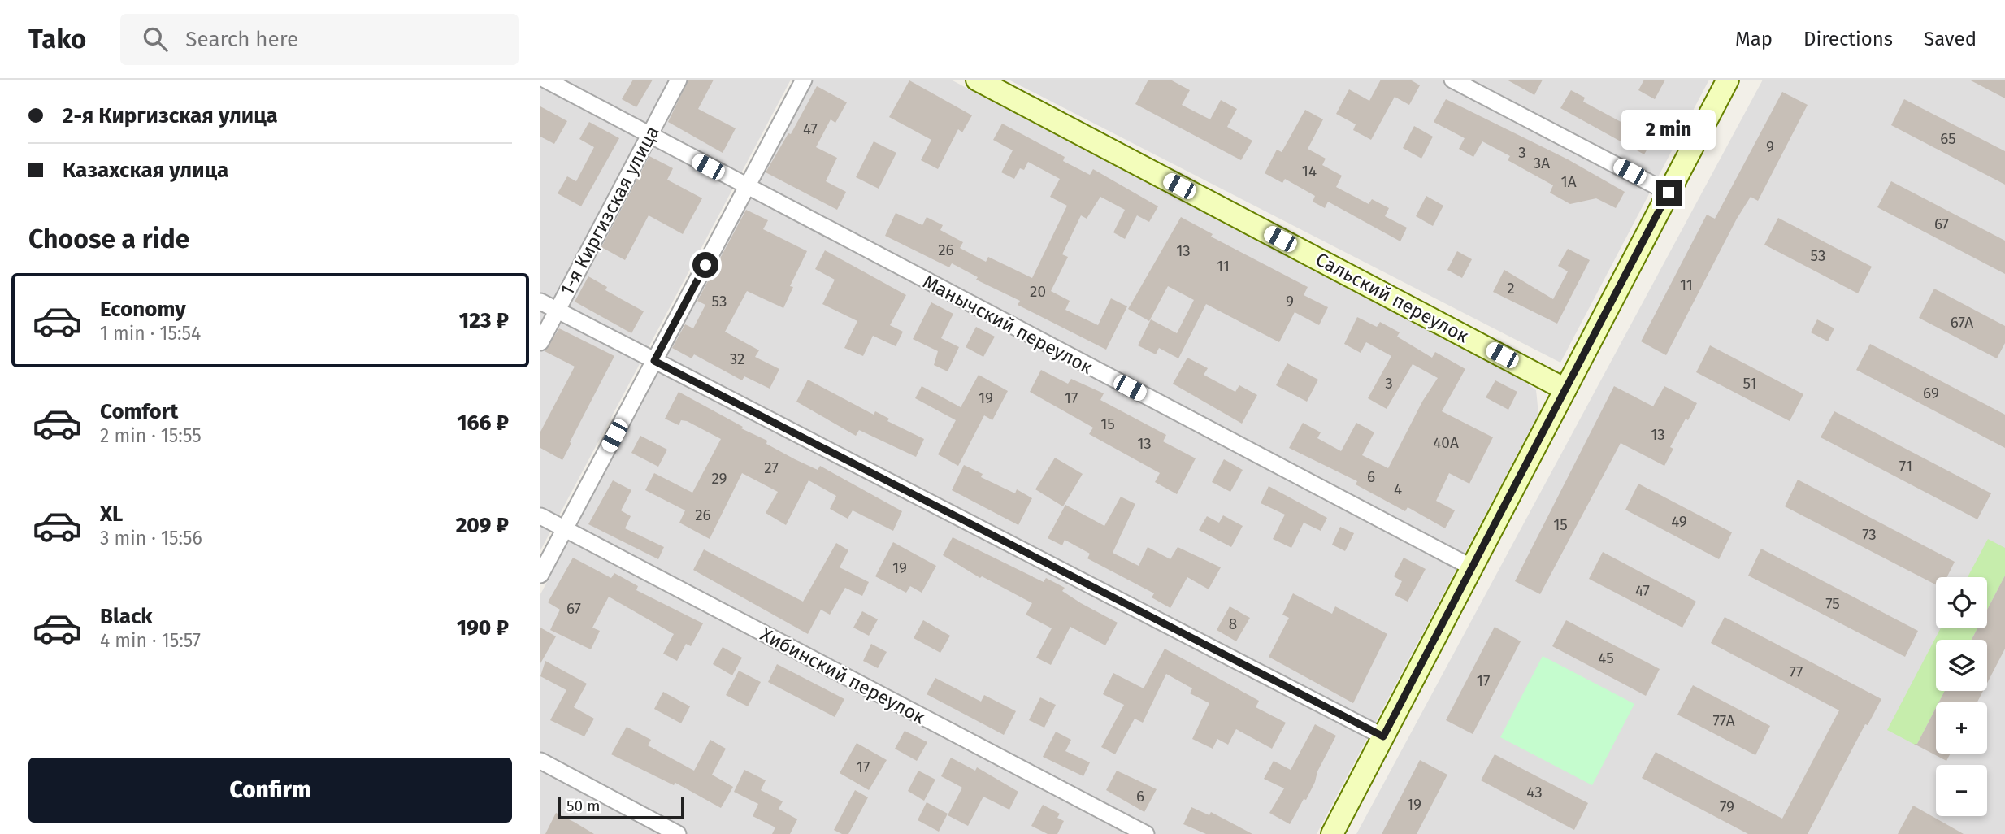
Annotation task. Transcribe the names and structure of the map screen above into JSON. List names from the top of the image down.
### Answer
{
  "streets": {
    "main road": ["Сальский переулок"],
    "street": ["1-я Киргизская улица", "Манычский переулок", "Хибинский переулок"]
  },
  "crossings": [
    ["1-я Киргизская улица", "Манычский переулок"]
  ],
  "house_numbers": [
    "47",
    "65",
    "9",
    "3",
    "3А",
    "14",
    "1А",
    "67",
    "26",
    "13",
    "53",
    "11",
    "11",
    "2",
    "20",
    "53",
    "9",
    "67А",
    "32",
    "3",
    "51",
    "69",
    "19",
    "17",
    "15",
    "13",
    "40А",
    "13",
    "71",
    "27",
    "6",
    "29",
    "4",
    "26",
    "49",
    "15",
    "73",
    "19",
    "47",
    "75",
    "67",
    "8",
    "45",
    "77",
    "17",
    "77А",
    "17",
    "43",
    "6",
    "19",
    "79"
  ],
  "scale_bar": "50 m",
  "page": {
    "header": "Tako",
    "search": "Search here",
    "nav": ["Map", "Directions", "Saved"],
    "banner": ["2-я Киргизская улица", "Казахская улица"],
    "bubble": "2 min",
    "heading": "Choose a ride",
    "list": [
      {
        "name": "Economy",
        "note": "1 min · 15:54",
        "value": "123 ₽"
      },
      {
        "name": "Comfort",
        "note": "2 min · 15:55",
        "value": "166 ₽"
      },
      {
        "name": "XL",
        "note": "3 min · 15:56",
        "value": "209 ₽"
      },
      {
        "name": "Black",
        "note": "4 min · 15:57",
        "value": "190 ₽"
      }
    ],
    "map_buttons": ["+", "−"],
    "buttons": "Confirm",
    "scale": "50 m"
  }
}
